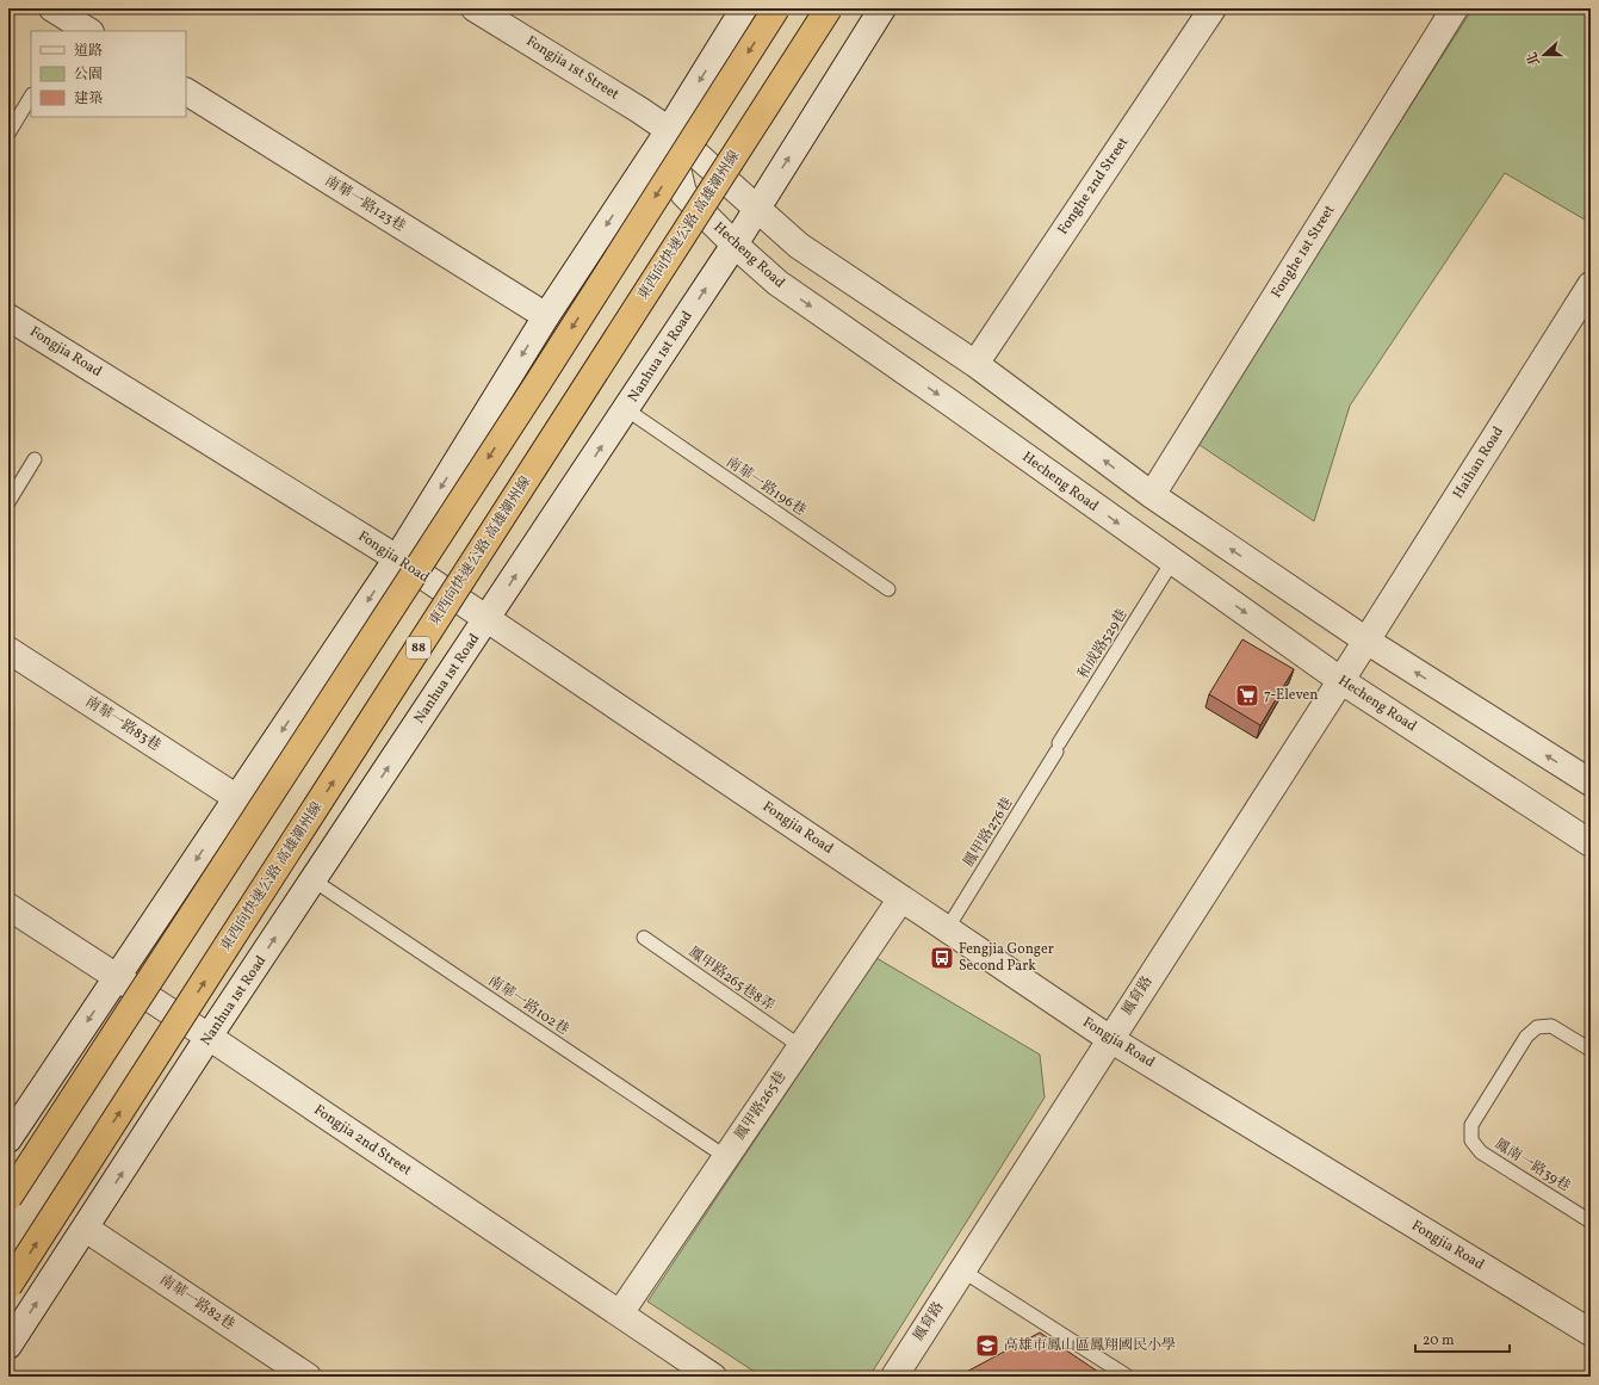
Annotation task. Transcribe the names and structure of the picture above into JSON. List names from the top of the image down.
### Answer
{
  "streets": {
    "highway": ["東西向快速公路 高雄潮州線", "88"],
    "street": [
      "Fongjia 1st Street",
      "Fonghe 2nd Street",
      "南華一路123巷",
      "Fonghe 1st Street",
      "Hecheng Road",
      "Fongjia Road",
      "Nanhua 1st Road",
      "Haihan Road",
      "南華一路83巷",
      "鳳育路",
      "鳳甲路265巷",
      "Fongjia 2nd Street",
      "南華一路82巷"
    ],
    "lane": [
      "南華一路196巷",
      "和成路529巷",
      "鳳甲路276巷",
      "鳳甲路265巷8弄",
      "南華一路102巷",
      "鳳南一路39巷"
    ]
  },
  "crossings": [
    ["Fongjia 1st Street", "Hecheng Road"],
    ["Hecheng Road", "Nanhua 1st Road"],
    ["Hecheng Road", "和成路529巷"],
    ["Hecheng Road", "鳳育路"],
    ["Fongjia Road", "Nanhua 1st Road"],
    ["Fongjia Road", "鳳甲路276巷"],
    ["Fongjia Road", "鳳育路"],
    ["Fongjia Road", "鳳甲路265巷"],
    ["Nanhua 1st Road", "南華一路196巷"],
    ["Nanhua 1st Road", "南華一路102巷"],
    ["Nanhua 1st Road", "Fongjia 2nd Street"],
    ["Nanhua 1st Road", "南華一路82巷"],
    ["Haihan Road", "鳳育路"],
    ["和成路529巷", "鳳甲路276巷"],
    ["鳳甲路265巷8弄", "鳳甲路265巷"],
    ["南華一路102巷", "鳳甲路265巷"],
    ["鳳甲路265巷", "Fongjia 2nd Street"]
  ],
  "places": {
    "supermarket": ["7-Eleven"],
    "bus stop": ["Fengjia Gonger Second Park"],
    "school or university": ["高雄市鳳山區鳳翔國民小學"]
  },
  "legend": ["道路", "公園", "建築"],
  "scale_bar": "20 m",
  "north": "left"
}
